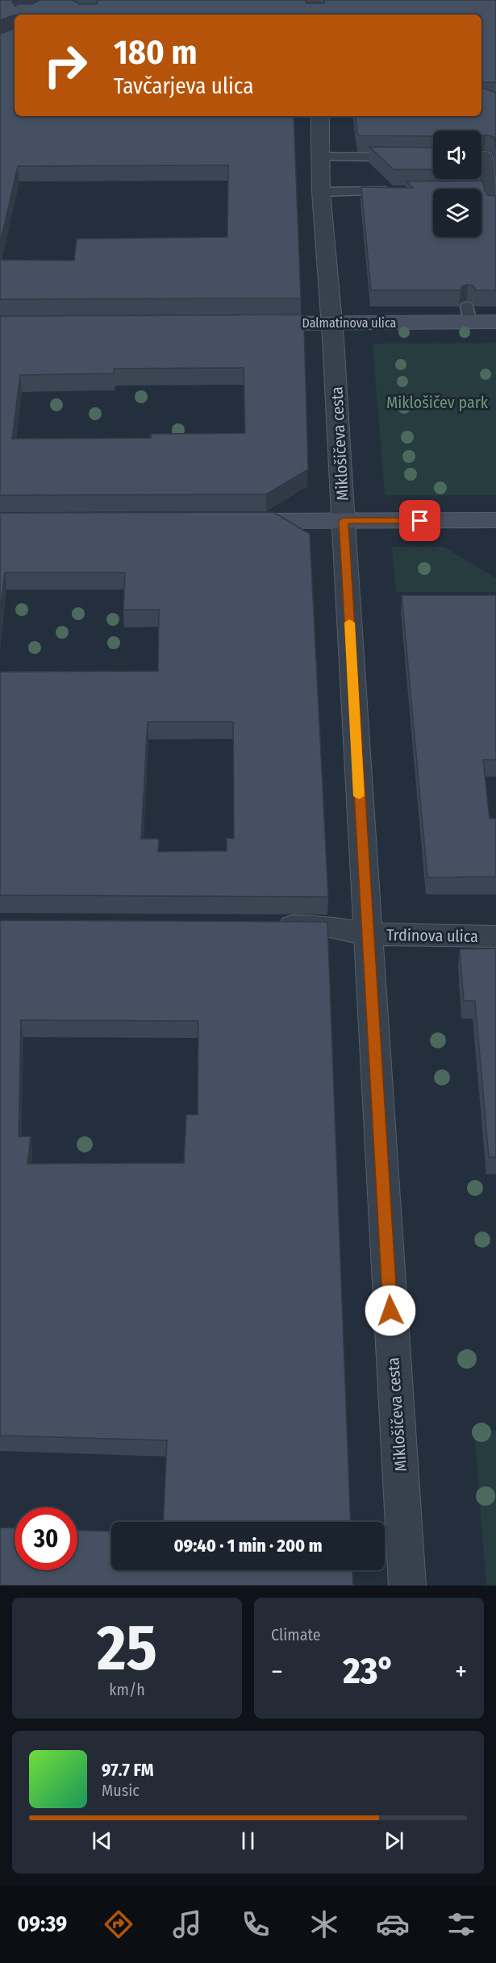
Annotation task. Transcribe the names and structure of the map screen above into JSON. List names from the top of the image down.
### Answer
{
  "streets": {
    "main road": ["Dalmatinova ulica"],
    "street": ["Miklošičeva cesta", "Trdinova ulica"]
  },
  "crossings": [
    ["Dalmatinova ulica", "Miklošičeva cesta"],
    ["Miklošičeva cesta", "Trdinova ulica"]
  ],
  "parks": ["Miklošičev park"],
  "page": {
    "turn": ["180 m", "Tavčarjeva ulica"],
    "limit": "30",
    "trip": "09:40 · 1 min · 200 m",
    "tile": [
      ["25", "km/h"],
      "Climate"
    ],
    "heat": ["−", "23°", "+"],
    "song": ["97.7 FM", "Music"],
    "tabs": "09:39"
  }
}
